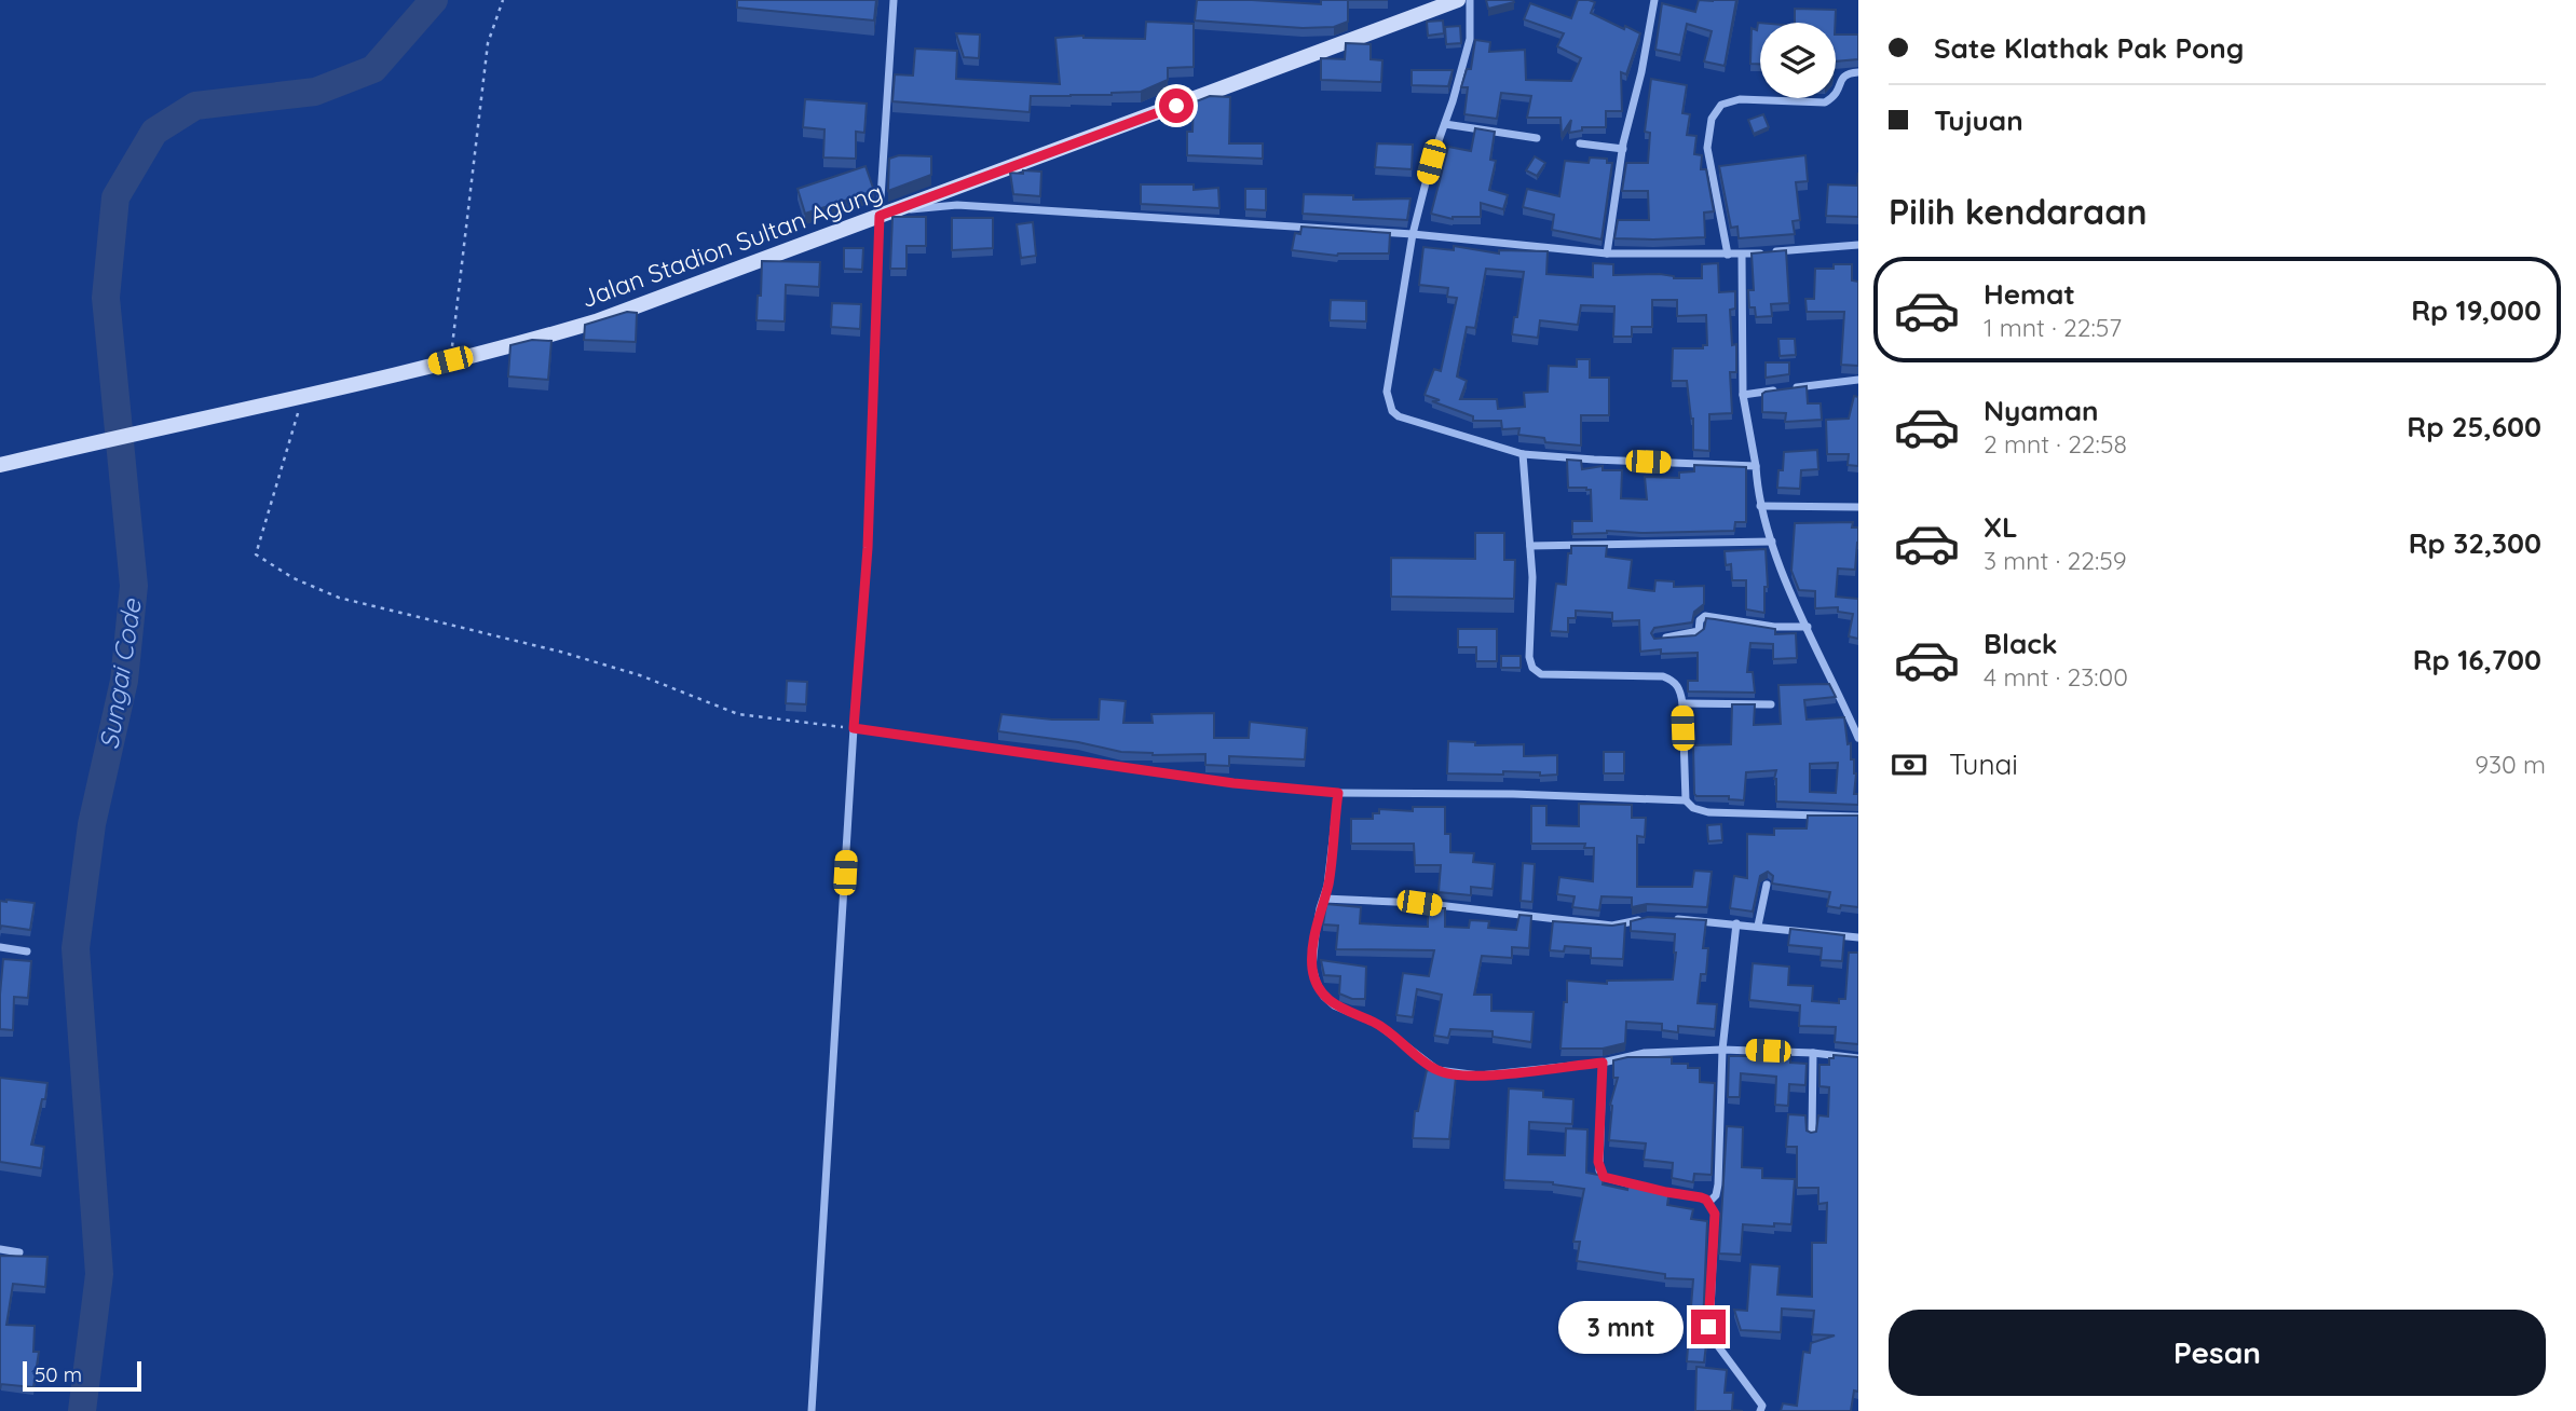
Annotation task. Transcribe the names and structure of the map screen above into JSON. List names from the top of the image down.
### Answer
{
  "streets": {
    "main road": ["Jalan Stadion Sultan Agung"]
  },
  "water": ["Sungai Code"],
  "scale_bar": "50 m",
  "page": {
    "banner": ["Sate Klathak Pak Pong", "Tujuan"],
    "heading": "Pilih kendaraan",
    "list": [
      {
        "name": "Hemat",
        "note": "1 mnt · 22:57",
        "value": "Rp 19,000"
      },
      {
        "name": "Nyaman",
        "note": "2 mnt · 22:58",
        "value": "Rp 25,600"
      },
      {
        "name": "XL",
        "note": "3 mnt · 22:59",
        "value": "Rp 32,300"
      },
      {
        "name": "Black",
        "note": "4 mnt · 23:00",
        "value": "Rp 16,700"
      }
    ],
    "pay": ["Tunai", "930 m"],
    "buttons": "Pesan",
    "bubble": "3 mnt",
    "scale": "50 m"
  }
}
